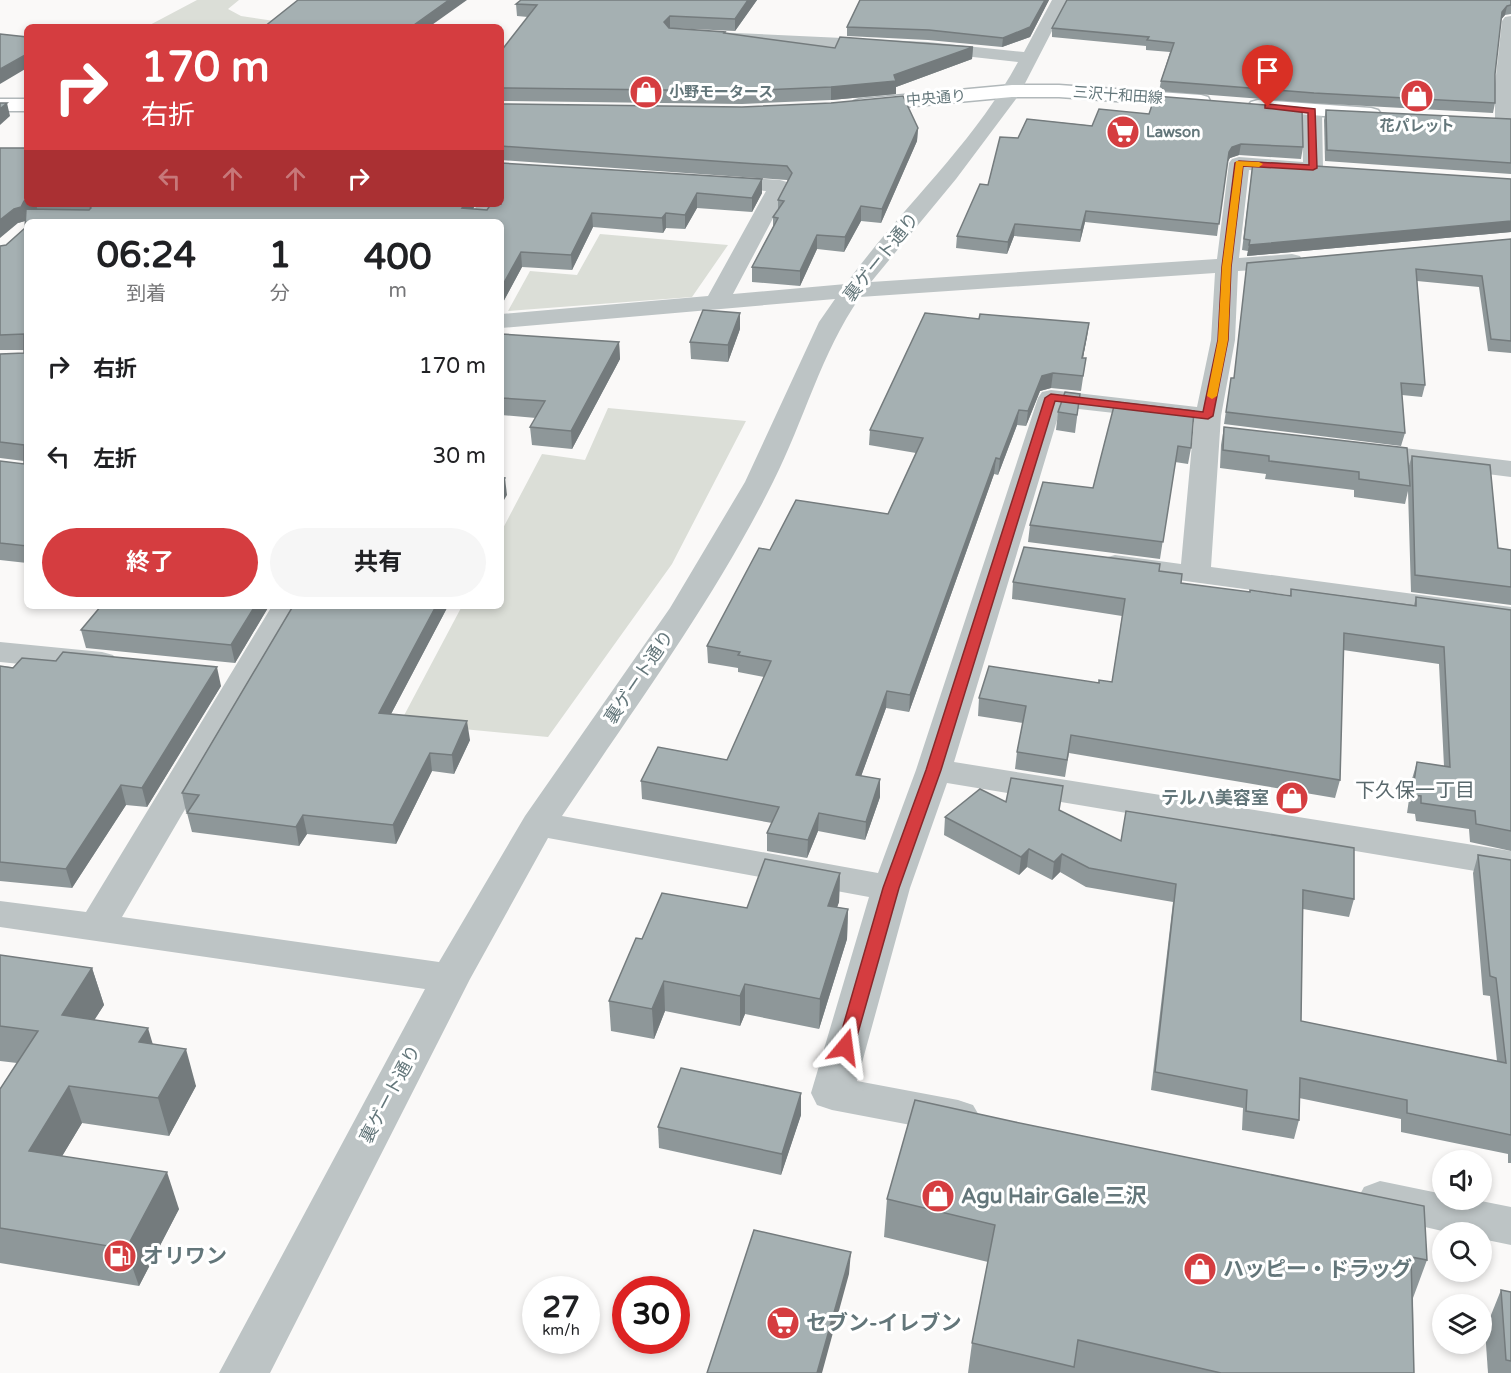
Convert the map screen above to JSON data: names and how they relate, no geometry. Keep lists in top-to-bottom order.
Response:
{
  "streets": {
    "main road": ["三沢十和田線", "中央通り"],
    "street": ["裏ゲート通り"]
  },
  "crossings": [
    ["三沢十和田線", "中央通り"],
    ["三沢十和田線", "裏ゲート通り"],
    ["中央通り", "裏ゲート通り"]
  ],
  "districts": ["下久保一丁目"],
  "places": {
    "shop": [
      "小野モータース",
      "花パレット",
      "テルハ美容室",
      "Agu Hair Gale 三沢",
      "ハッピー・ドラッグ"
    ],
    "supermarket": ["Lawson", "セブン-イレブン"],
    "fuel station": ["オリワン"]
  },
  "page": {
    "turn": ["170 m", "右折"],
    "eta": [
      "06:24",
      "到着",
      "1",
      "分",
      "400",
      "m"
    ],
    "list": [
      {
        "name": "右折",
        "value": "170 m"
      },
      {
        "name": "左折",
        "value": "30 m"
      }
    ],
    "buttons": ["終了", "共有"],
    "speed": "27 km/h",
    "limit": "30"
  }
}
